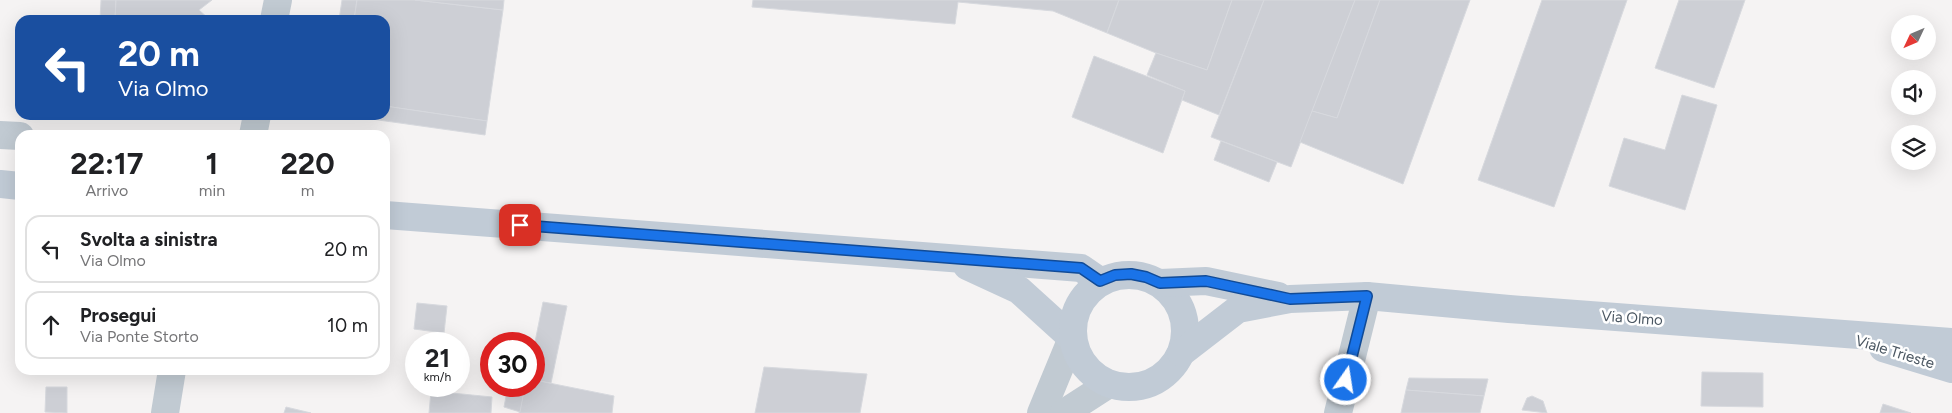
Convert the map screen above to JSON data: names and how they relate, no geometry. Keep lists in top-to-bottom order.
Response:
{
  "streets": {
    "main road": ["Via Olmo", "Viale Trieste"]
  },
  "crossings": [
    ["Via Olmo", "Viale Trieste"]
  ],
  "north": "bottom left",
  "page": {
    "turn": ["20 m", "Via Olmo"],
    "eta": [
      "22:17",
      "Arrivo",
      "1",
      "min",
      "220",
      "m"
    ],
    "list": [
      {
        "name": "Svolta a sinistra",
        "note": "Via Olmo",
        "value": "20 m"
      },
      {
        "name": "Prosegui",
        "note": "Via Ponte Storto",
        "value": "10 m"
      }
    ],
    "speed": "21 km/h",
    "limit": "30"
  }
}
